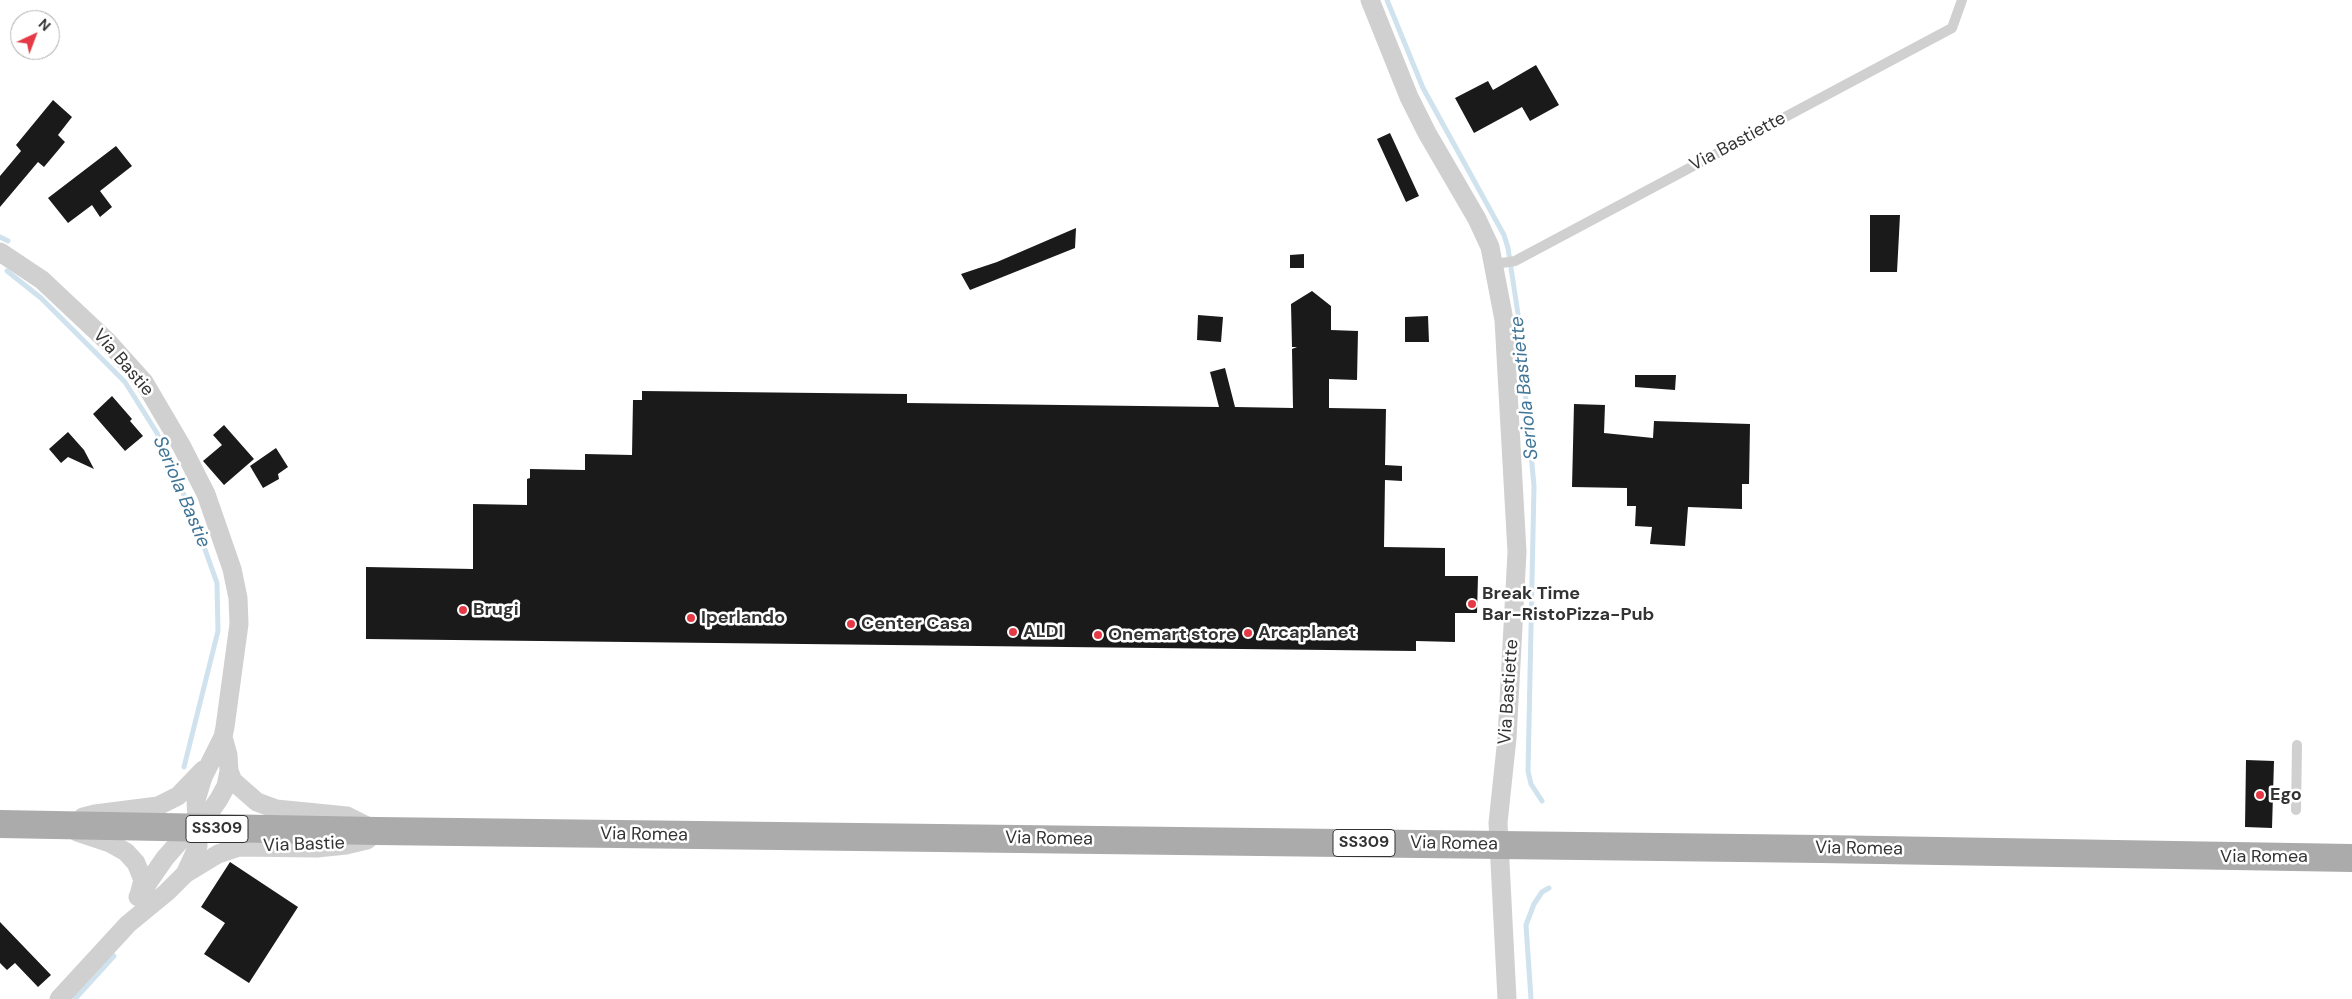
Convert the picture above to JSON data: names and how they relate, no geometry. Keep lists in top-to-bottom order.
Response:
{
  "streets": {
    "main road": ["SS309", "Via Romea"],
    "street": ["Via Bastiette", "Via Bastie"]
  },
  "crossings": [
    ["Via Bastiette", "Via Romea"],
    ["Via Bastie", "SS309"],
    ["Via Bastie", "Via Romea"],
    ["SS309", "Via Romea"]
  ],
  "water": ["Seriola Bastiette", "Seriola Bastie"],
  "places": [
    "Break Time Bar-RistoPizza-Pub",
    "Brugi",
    "Iperlando",
    "Center Casa",
    "ALDI",
    "Arcaplanet",
    "Onemart store",
    "Ego"
  ],
  "north": "top right"
}
